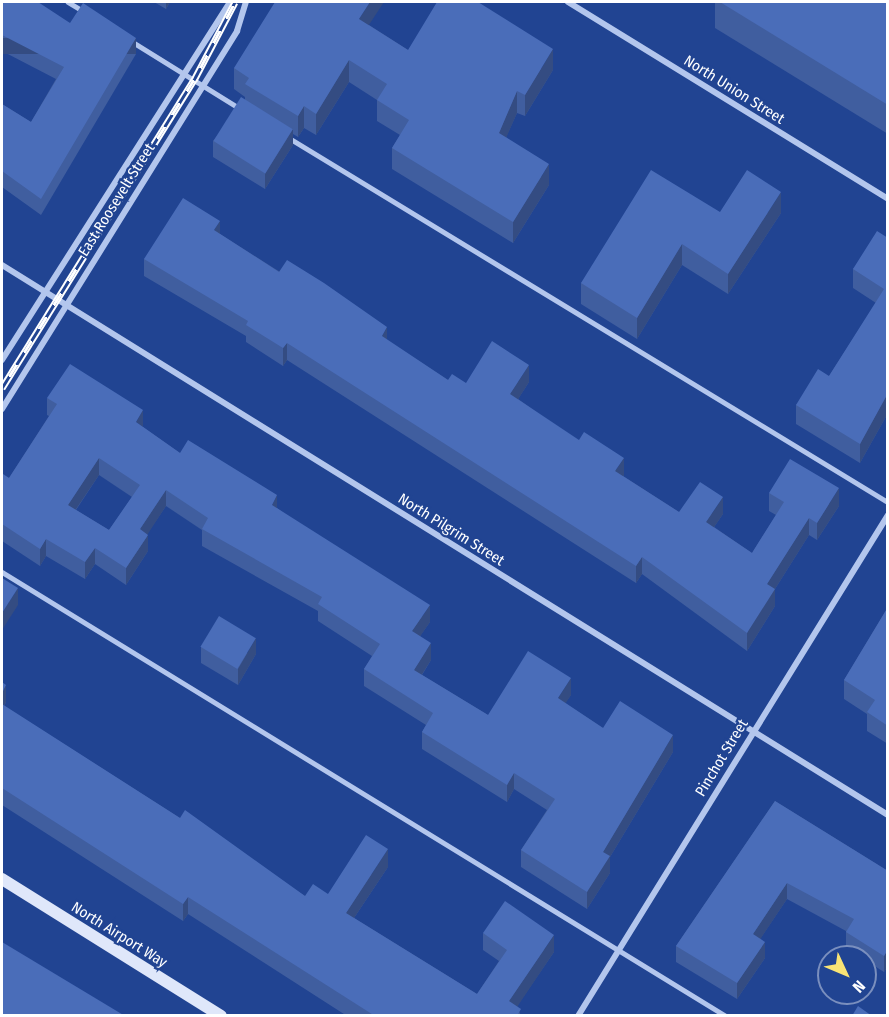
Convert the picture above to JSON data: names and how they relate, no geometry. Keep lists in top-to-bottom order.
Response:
{
  "streets": {
    "main road": ["North Airport Way"],
    "street": [
      "North Union Street",
      "East Roosevelt Street",
      "North Pilgrim Street",
      "Pinchot Street"
    ]
  },
  "crossings": [
    ["East Roosevelt Street", "North Pilgrim Street"],
    ["North Pilgrim Street", "Pinchot Street"]
  ],
  "north": "bottom right"
}
